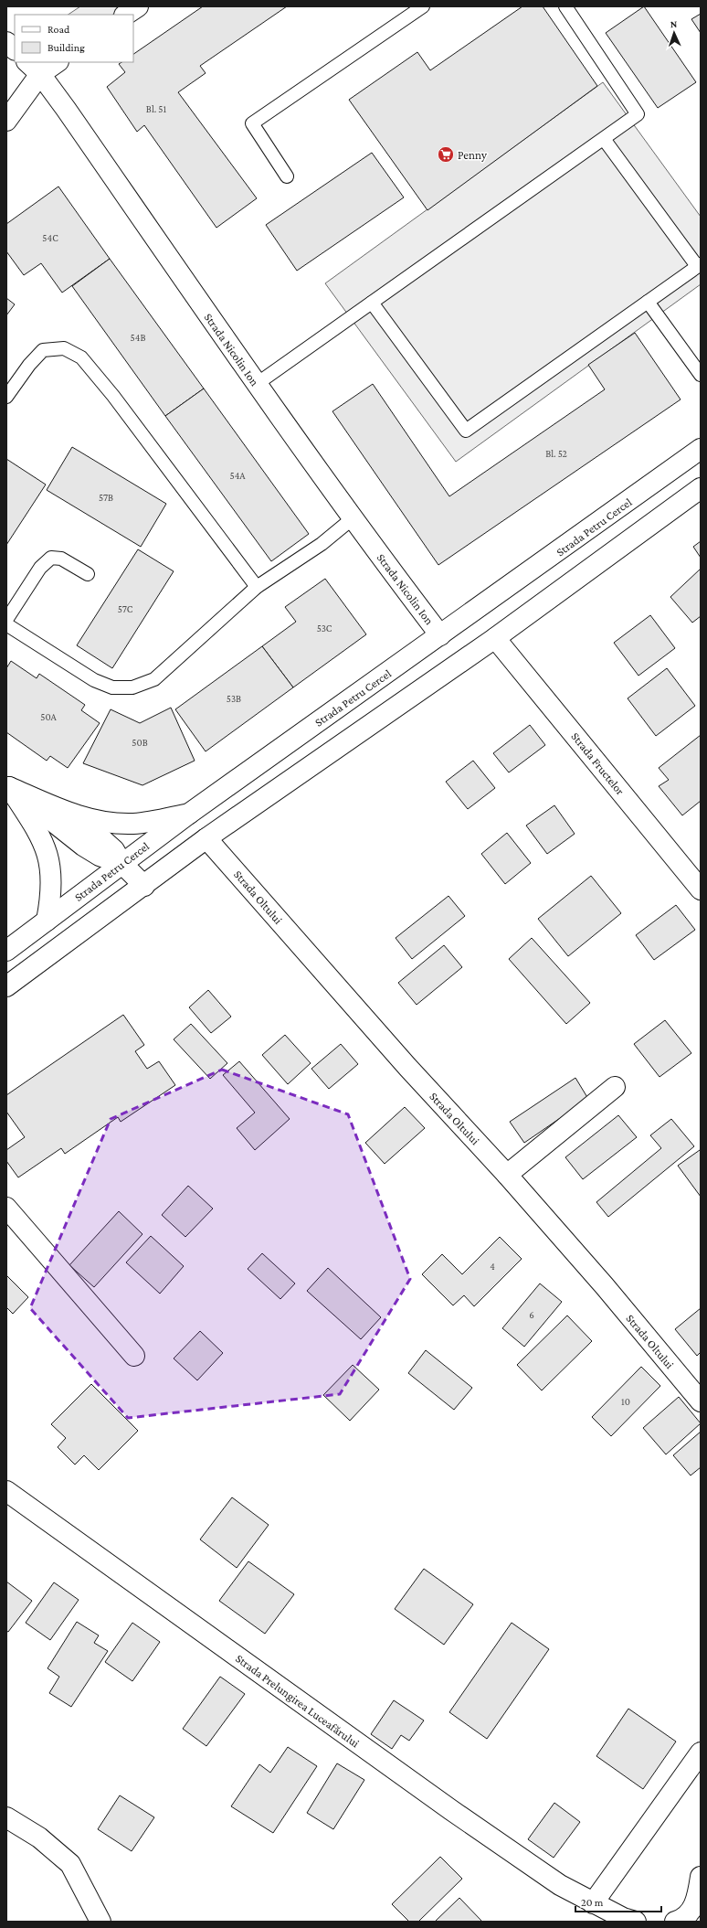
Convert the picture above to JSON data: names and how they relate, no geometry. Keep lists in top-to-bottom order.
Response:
{
  "streets": {
    "street": [
      "Strada Nicolin Ion",
      "Strada Petru Cercel",
      "Strada Fructelor",
      "Strada Oltului",
      "Strada Prelungirea Luceafărului"
    ]
  },
  "crossings": [
    ["Strada Nicolin Ion", "Strada Petru Cercel"]
  ],
  "places": {
    "supermarket": ["Penny"]
  },
  "house_numbers": [
    "Bl. 51",
    "54C",
    "54B",
    "Bl. 52",
    "54A",
    "57B",
    "57C",
    "53C",
    "53B",
    "50A",
    "50B",
    "4",
    "6",
    "10"
  ],
  "legend": ["Road", "Building"],
  "scale_bar": "20 m",
  "north": "top"
}
